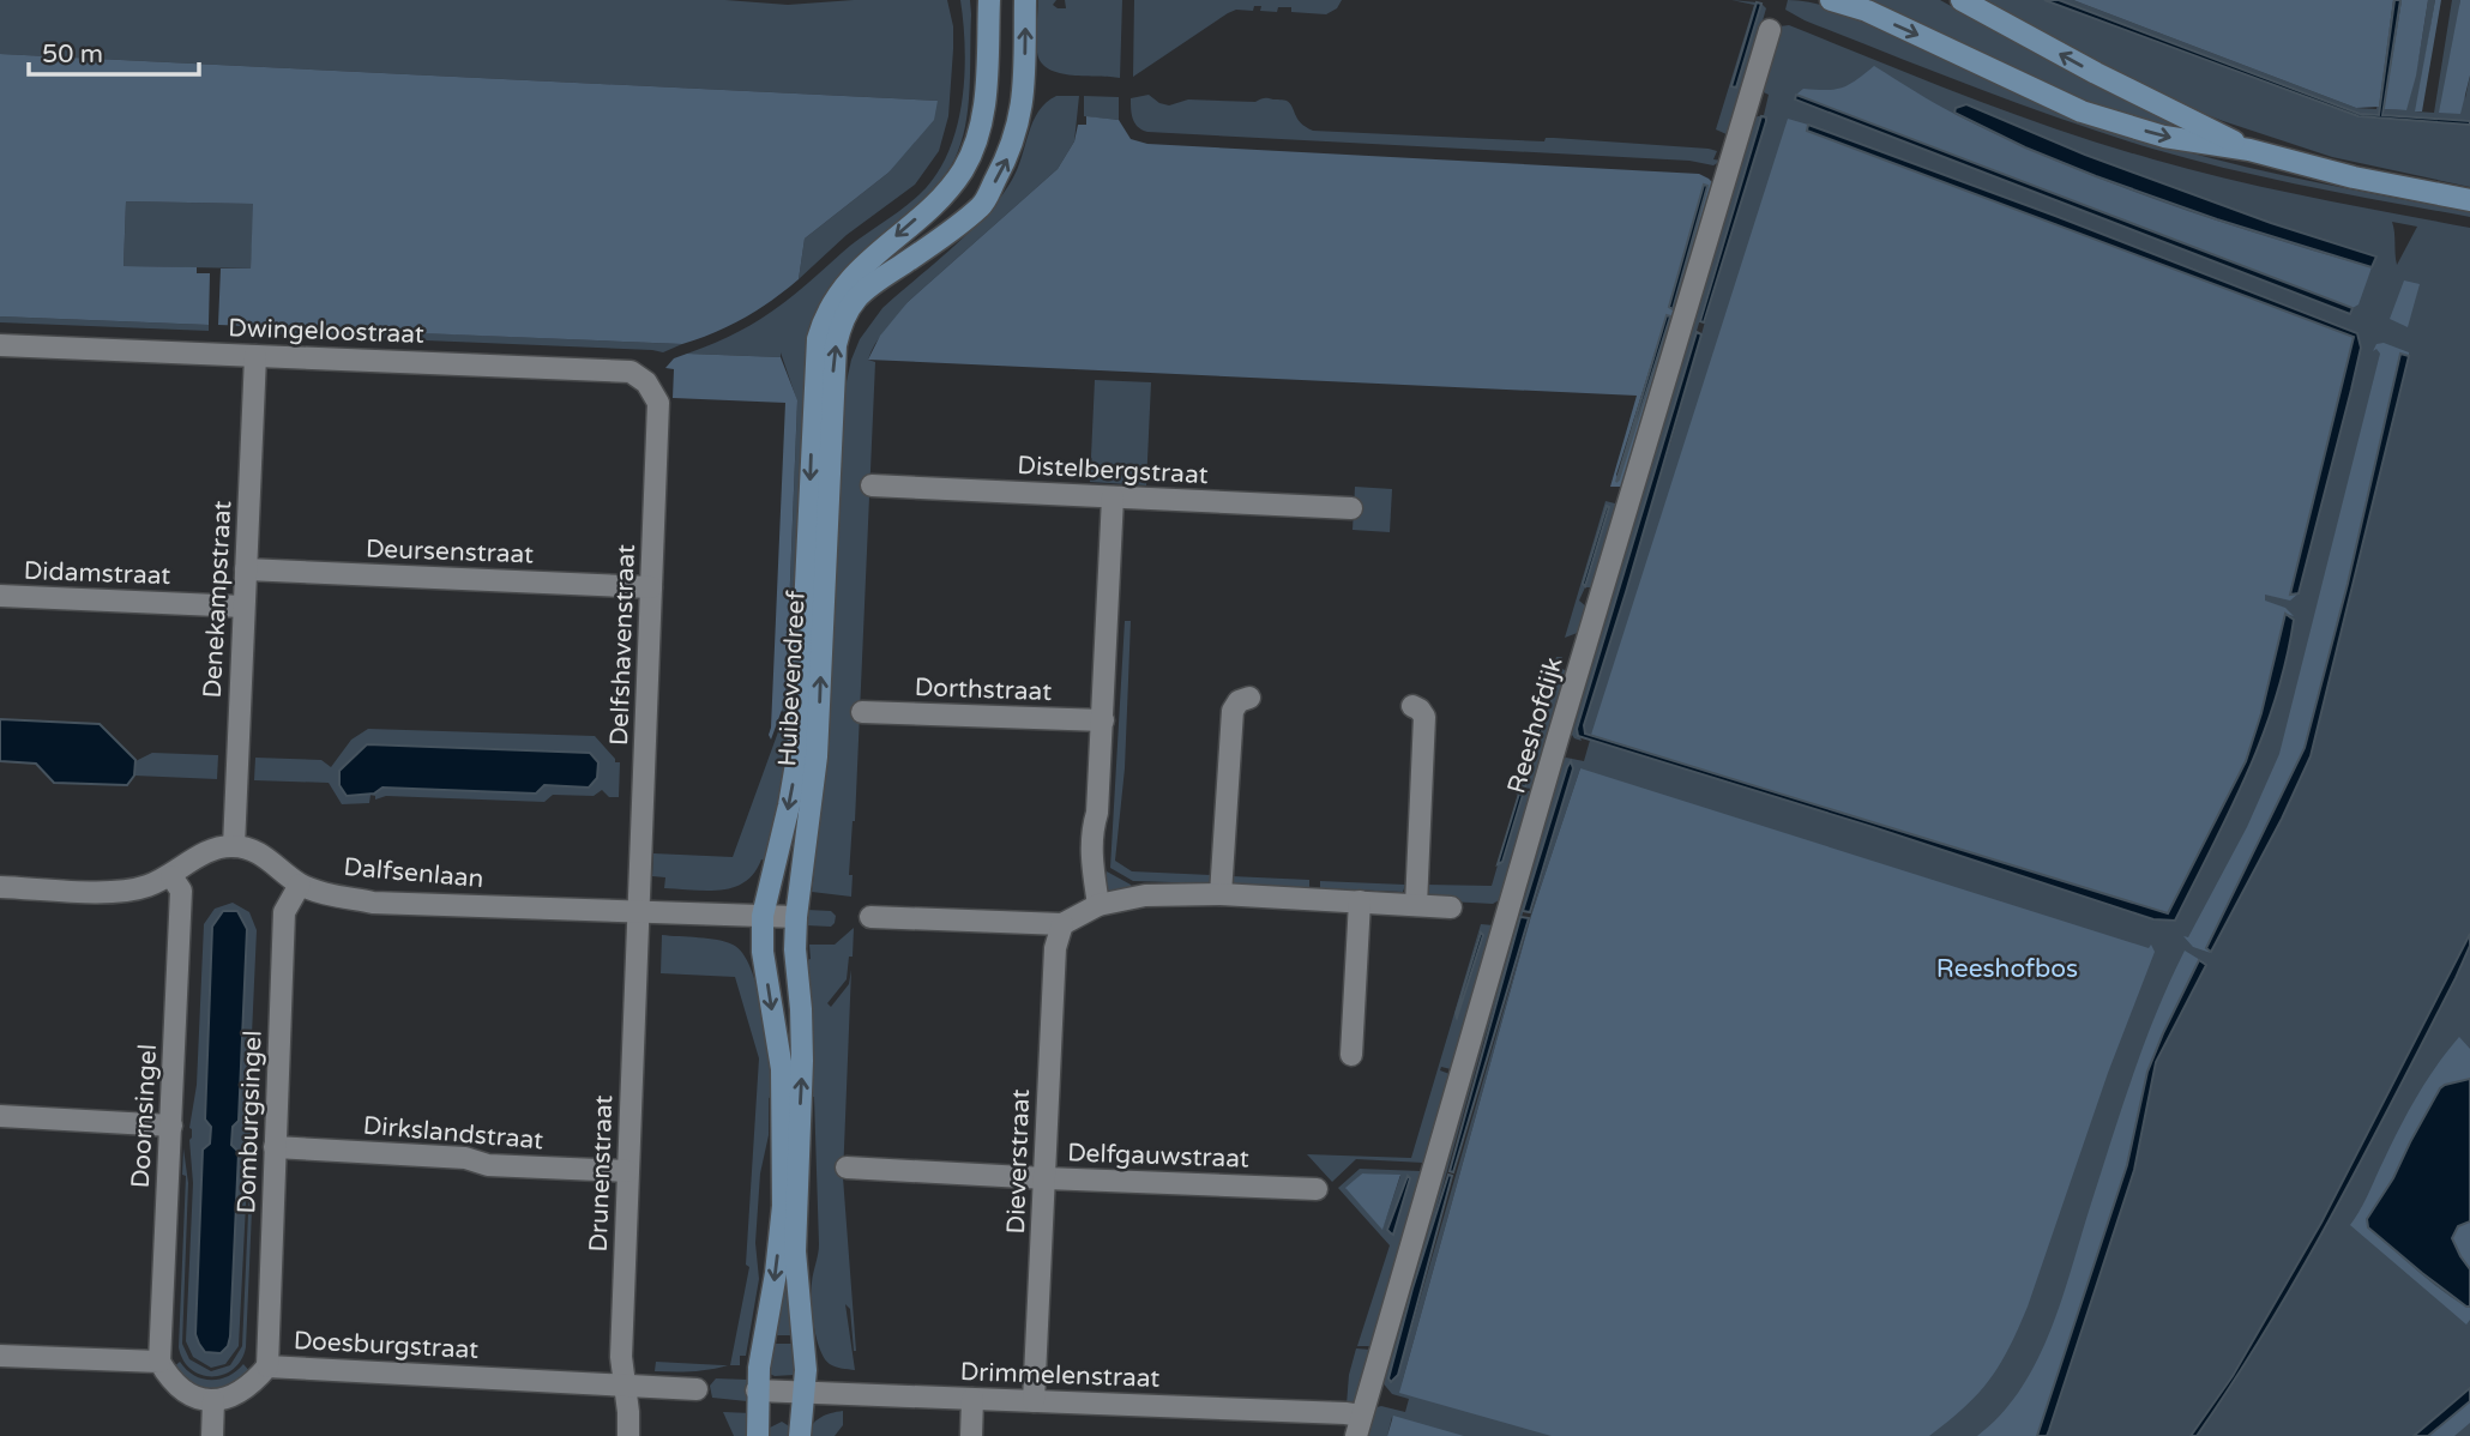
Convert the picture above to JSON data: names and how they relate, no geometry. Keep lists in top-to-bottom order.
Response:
{
  "streets": {
    "street": [
      "Dwingeloostraat",
      "Distelbergstraat",
      "Deursenstraat",
      "Didamstraat",
      "Denekampstraat",
      "Delfshavenstraat",
      "Huibevendreef",
      "Dorthstraat",
      "Reeshofdijk",
      "Dalfsenlaan",
      "Doornsingel",
      "Domburgsingel",
      "Dirkslandstraat",
      "Delfgauwstraat",
      "Dieverstraat",
      "Drunenstraat",
      "Doesburgstraat",
      "Drimmelenstraat"
    ]
  },
  "crossings": [
    ["Dwingeloostraat", "Denekampstraat"],
    ["Dwingeloostraat", "Delfshavenstraat"],
    ["Deursenstraat", "Denekampstraat"],
    ["Deursenstraat", "Delfshavenstraat"],
    ["Didamstraat", "Denekampstraat"],
    ["Denekampstraat", "Dalfsenlaan"],
    ["Delfshavenstraat", "Dalfsenlaan"],
    ["Delfshavenstraat", "Drunenstraat"],
    ["Huibevendreef", "Dalfsenlaan"],
    ["Huibevendreef", "Drimmelenstraat"],
    ["Reeshofdijk", "Drimmelenstraat"],
    ["Dalfsenlaan", "Domburgsingel"],
    ["Dalfsenlaan", "Drunenstraat"],
    ["Domburgsingel", "Dirkslandstraat"],
    ["Domburgsingel", "Doesburgstraat"],
    ["Dirkslandstraat", "Drunenstraat"],
    ["Delfgauwstraat", "Dieverstraat"],
    ["Dieverstraat", "Drimmelenstraat"],
    ["Drunenstraat", "Doesburgstraat"]
  ],
  "parks": ["Reeshofbos"],
  "scale_bar": "50 m"
}
